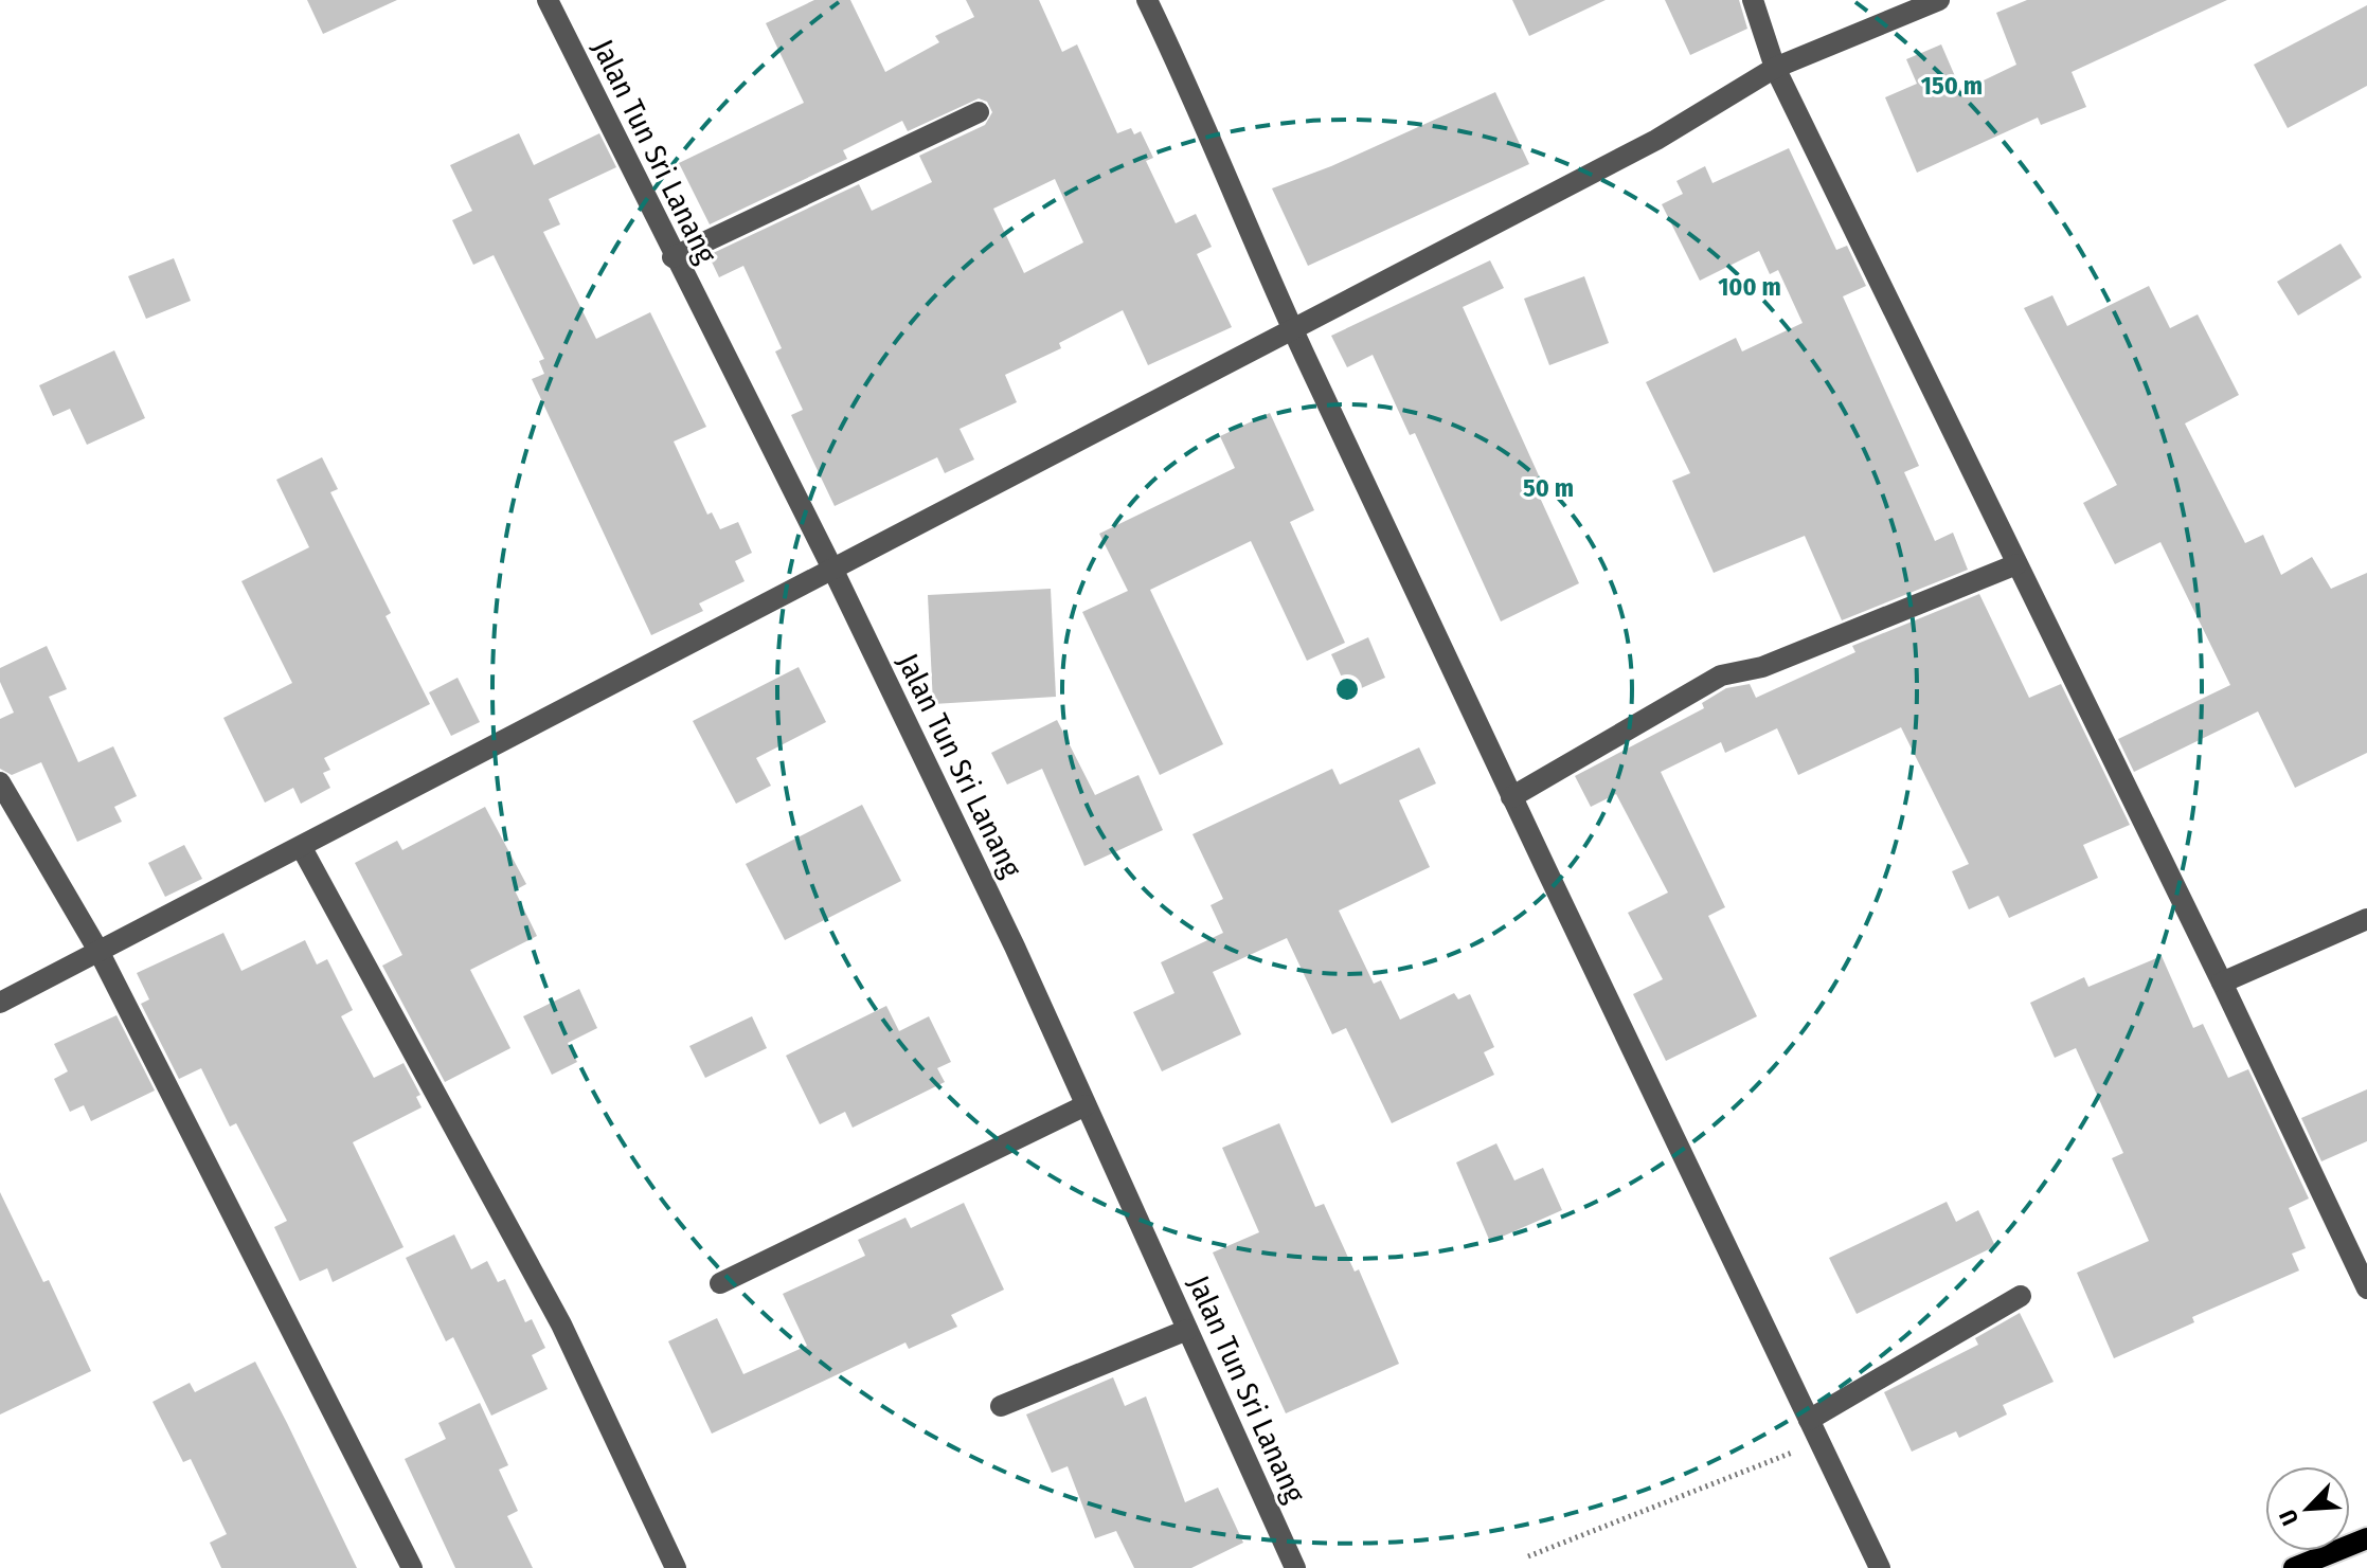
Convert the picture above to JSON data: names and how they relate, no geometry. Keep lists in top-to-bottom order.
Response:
{
  "streets": {
    "street": ["Jalan Tun Sri Lanang"]
  },
  "north": "bottom left",
  "rings": ["150 m", "100 m", "50 m"]
}
